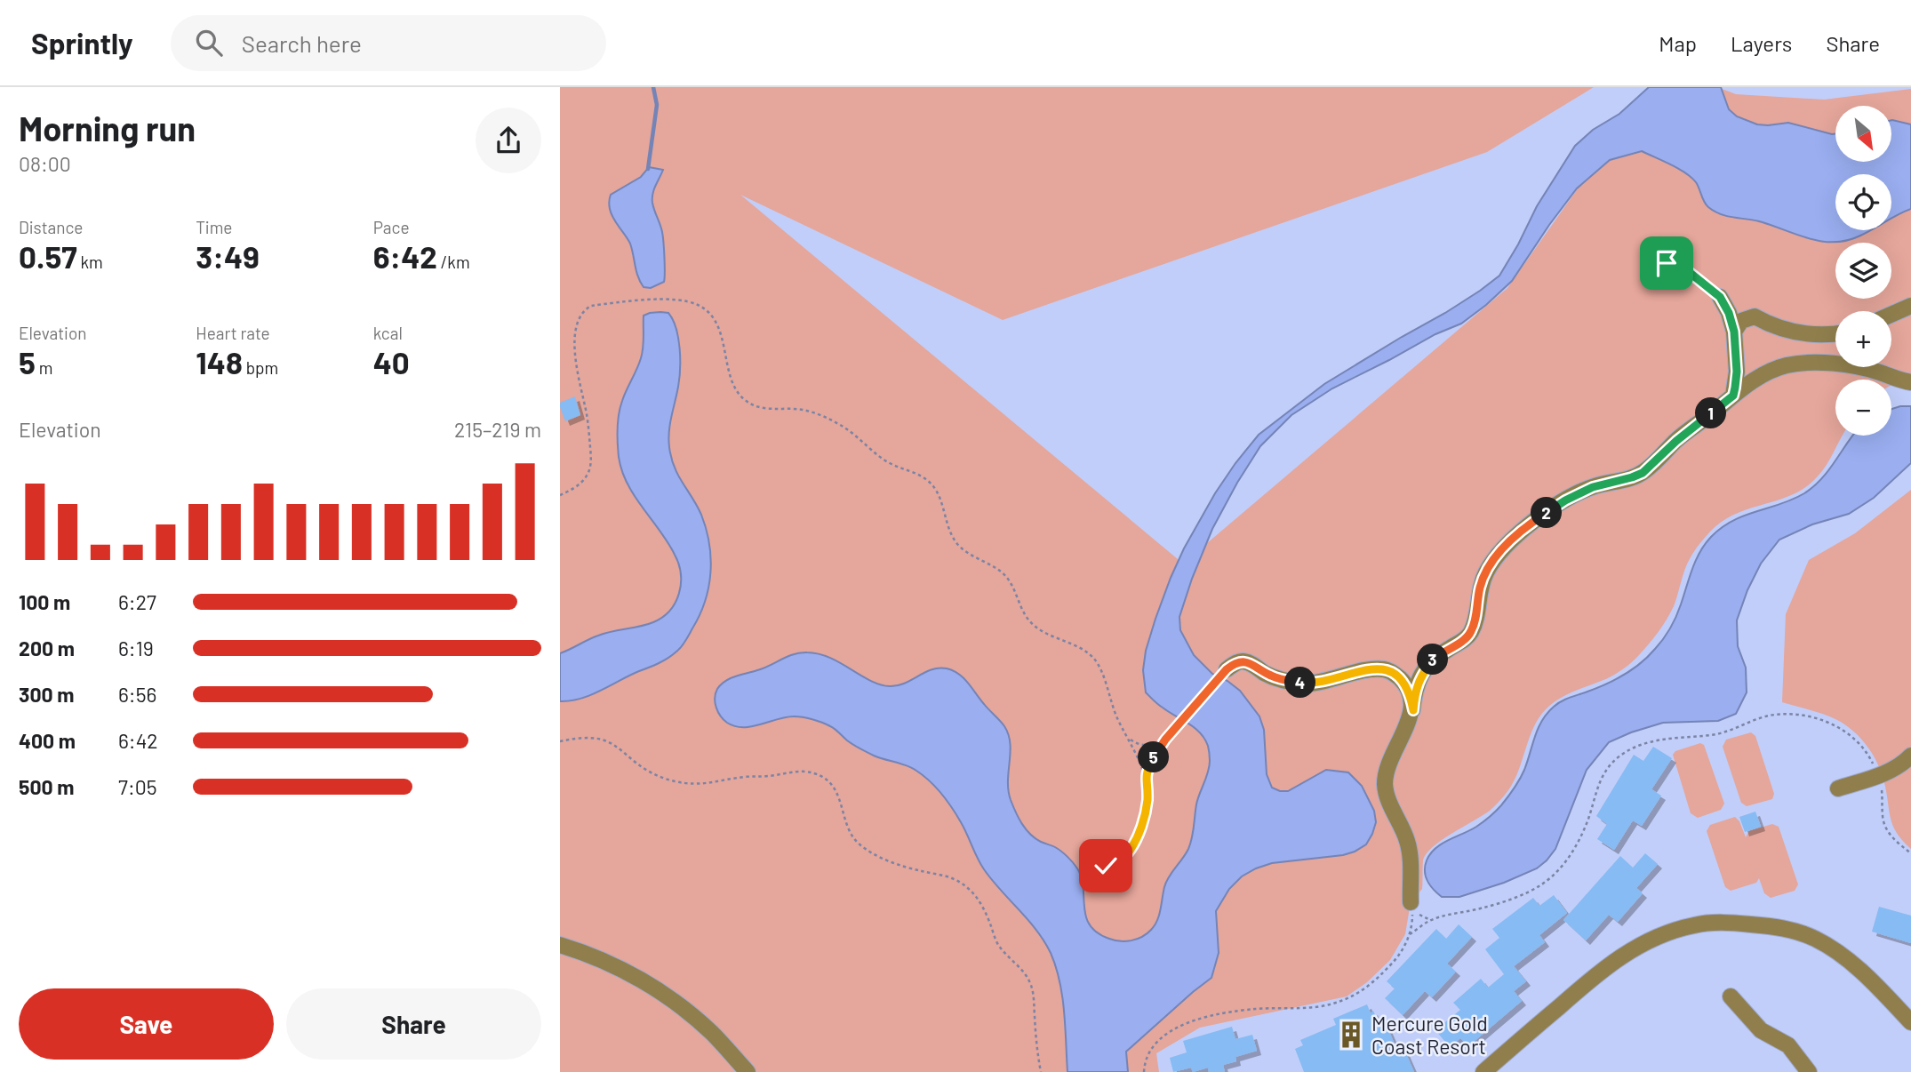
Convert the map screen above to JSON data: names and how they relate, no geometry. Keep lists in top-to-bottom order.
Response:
{
  "places": {
    "building": ["Mercure Gold Coast Resort"]
  },
  "north": "bottom right",
  "page": {
    "header": "Sprintly",
    "search": "Search here",
    "nav": ["Map", "Layers", "Share"],
    "heading": ["Morning run", "08:00"],
    "map_buttons": ["+", "−"],
    "stats": [
      ["Distance", "0.57 km"],
      ["Time", "3:49"],
      ["Pace", "6:42 /km"],
      ["Elevation", "5 m"],
      ["Heart rate", "148 bpm"],
      ["kcal", "40"]
    ],
    "pins": [
      "1",
      "2",
      "3",
      "4",
      "5"
    ],
    "chart": ["Elevation", "215–219 m"],
    "list": [
      {
        "name": "100 m",
        "note": "6:27"
      },
      {
        "name": "200 m",
        "note": "6:19"
      },
      {
        "name": "300 m",
        "note": "6:56"
      },
      {
        "name": "400 m",
        "note": "6:42"
      },
      {
        "name": "500 m",
        "note": "7:05"
      }
    ],
    "buttons": ["Save", "Share"]
  }
}
